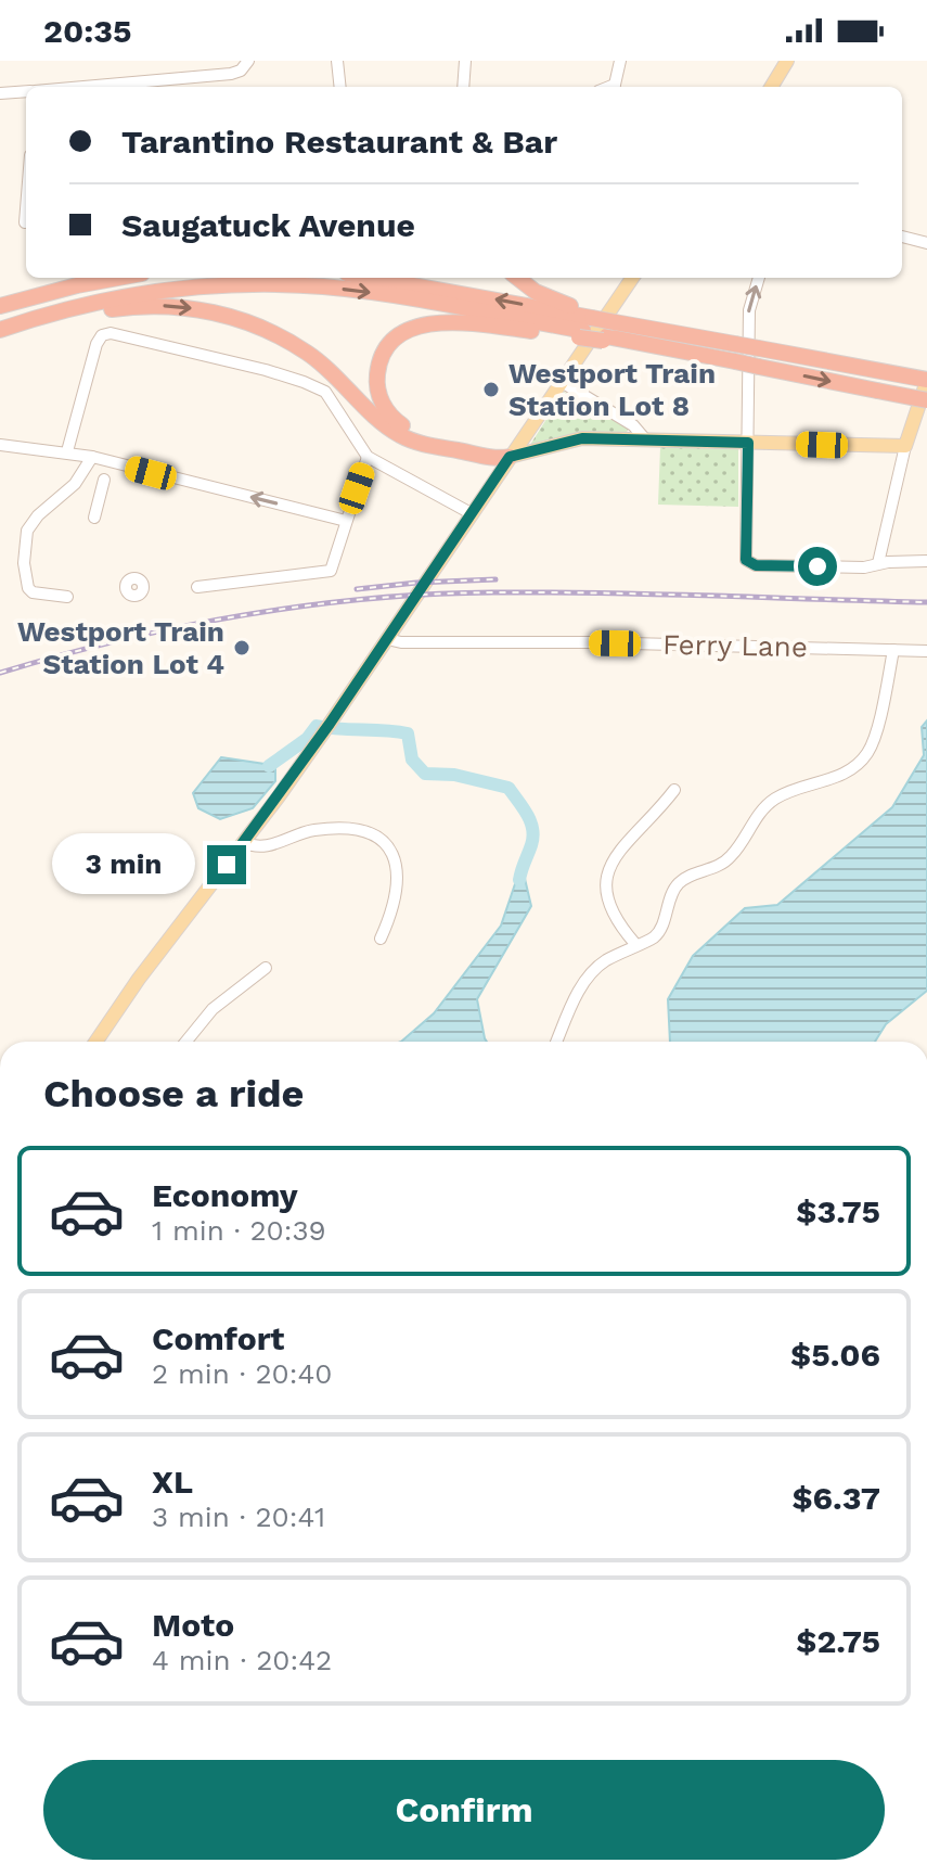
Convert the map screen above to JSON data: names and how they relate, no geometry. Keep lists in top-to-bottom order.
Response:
{
  "streets": {
    "street": ["Ferry Lane"]
  },
  "places": ["Westport Train Station Lot 8", "Westport Train Station Lot 4"],
  "page": {
    "status": "20:35",
    "banner": ["Tarantino Restaurant & Bar", "Saugatuck Avenue"],
    "bubble": "3 min",
    "heading": "Choose a ride",
    "list": [
      {
        "name": "Economy",
        "note": "1 min · 20:39",
        "value": "$3.75"
      },
      {
        "name": "Comfort",
        "note": "2 min · 20:40",
        "value": "$5.06"
      },
      {
        "name": "XL",
        "note": "3 min · 20:41",
        "value": "$6.37"
      },
      {
        "name": "Moto",
        "note": "4 min · 20:42",
        "value": "$2.75"
      }
    ],
    "buttons": "Confirm"
  }
}
